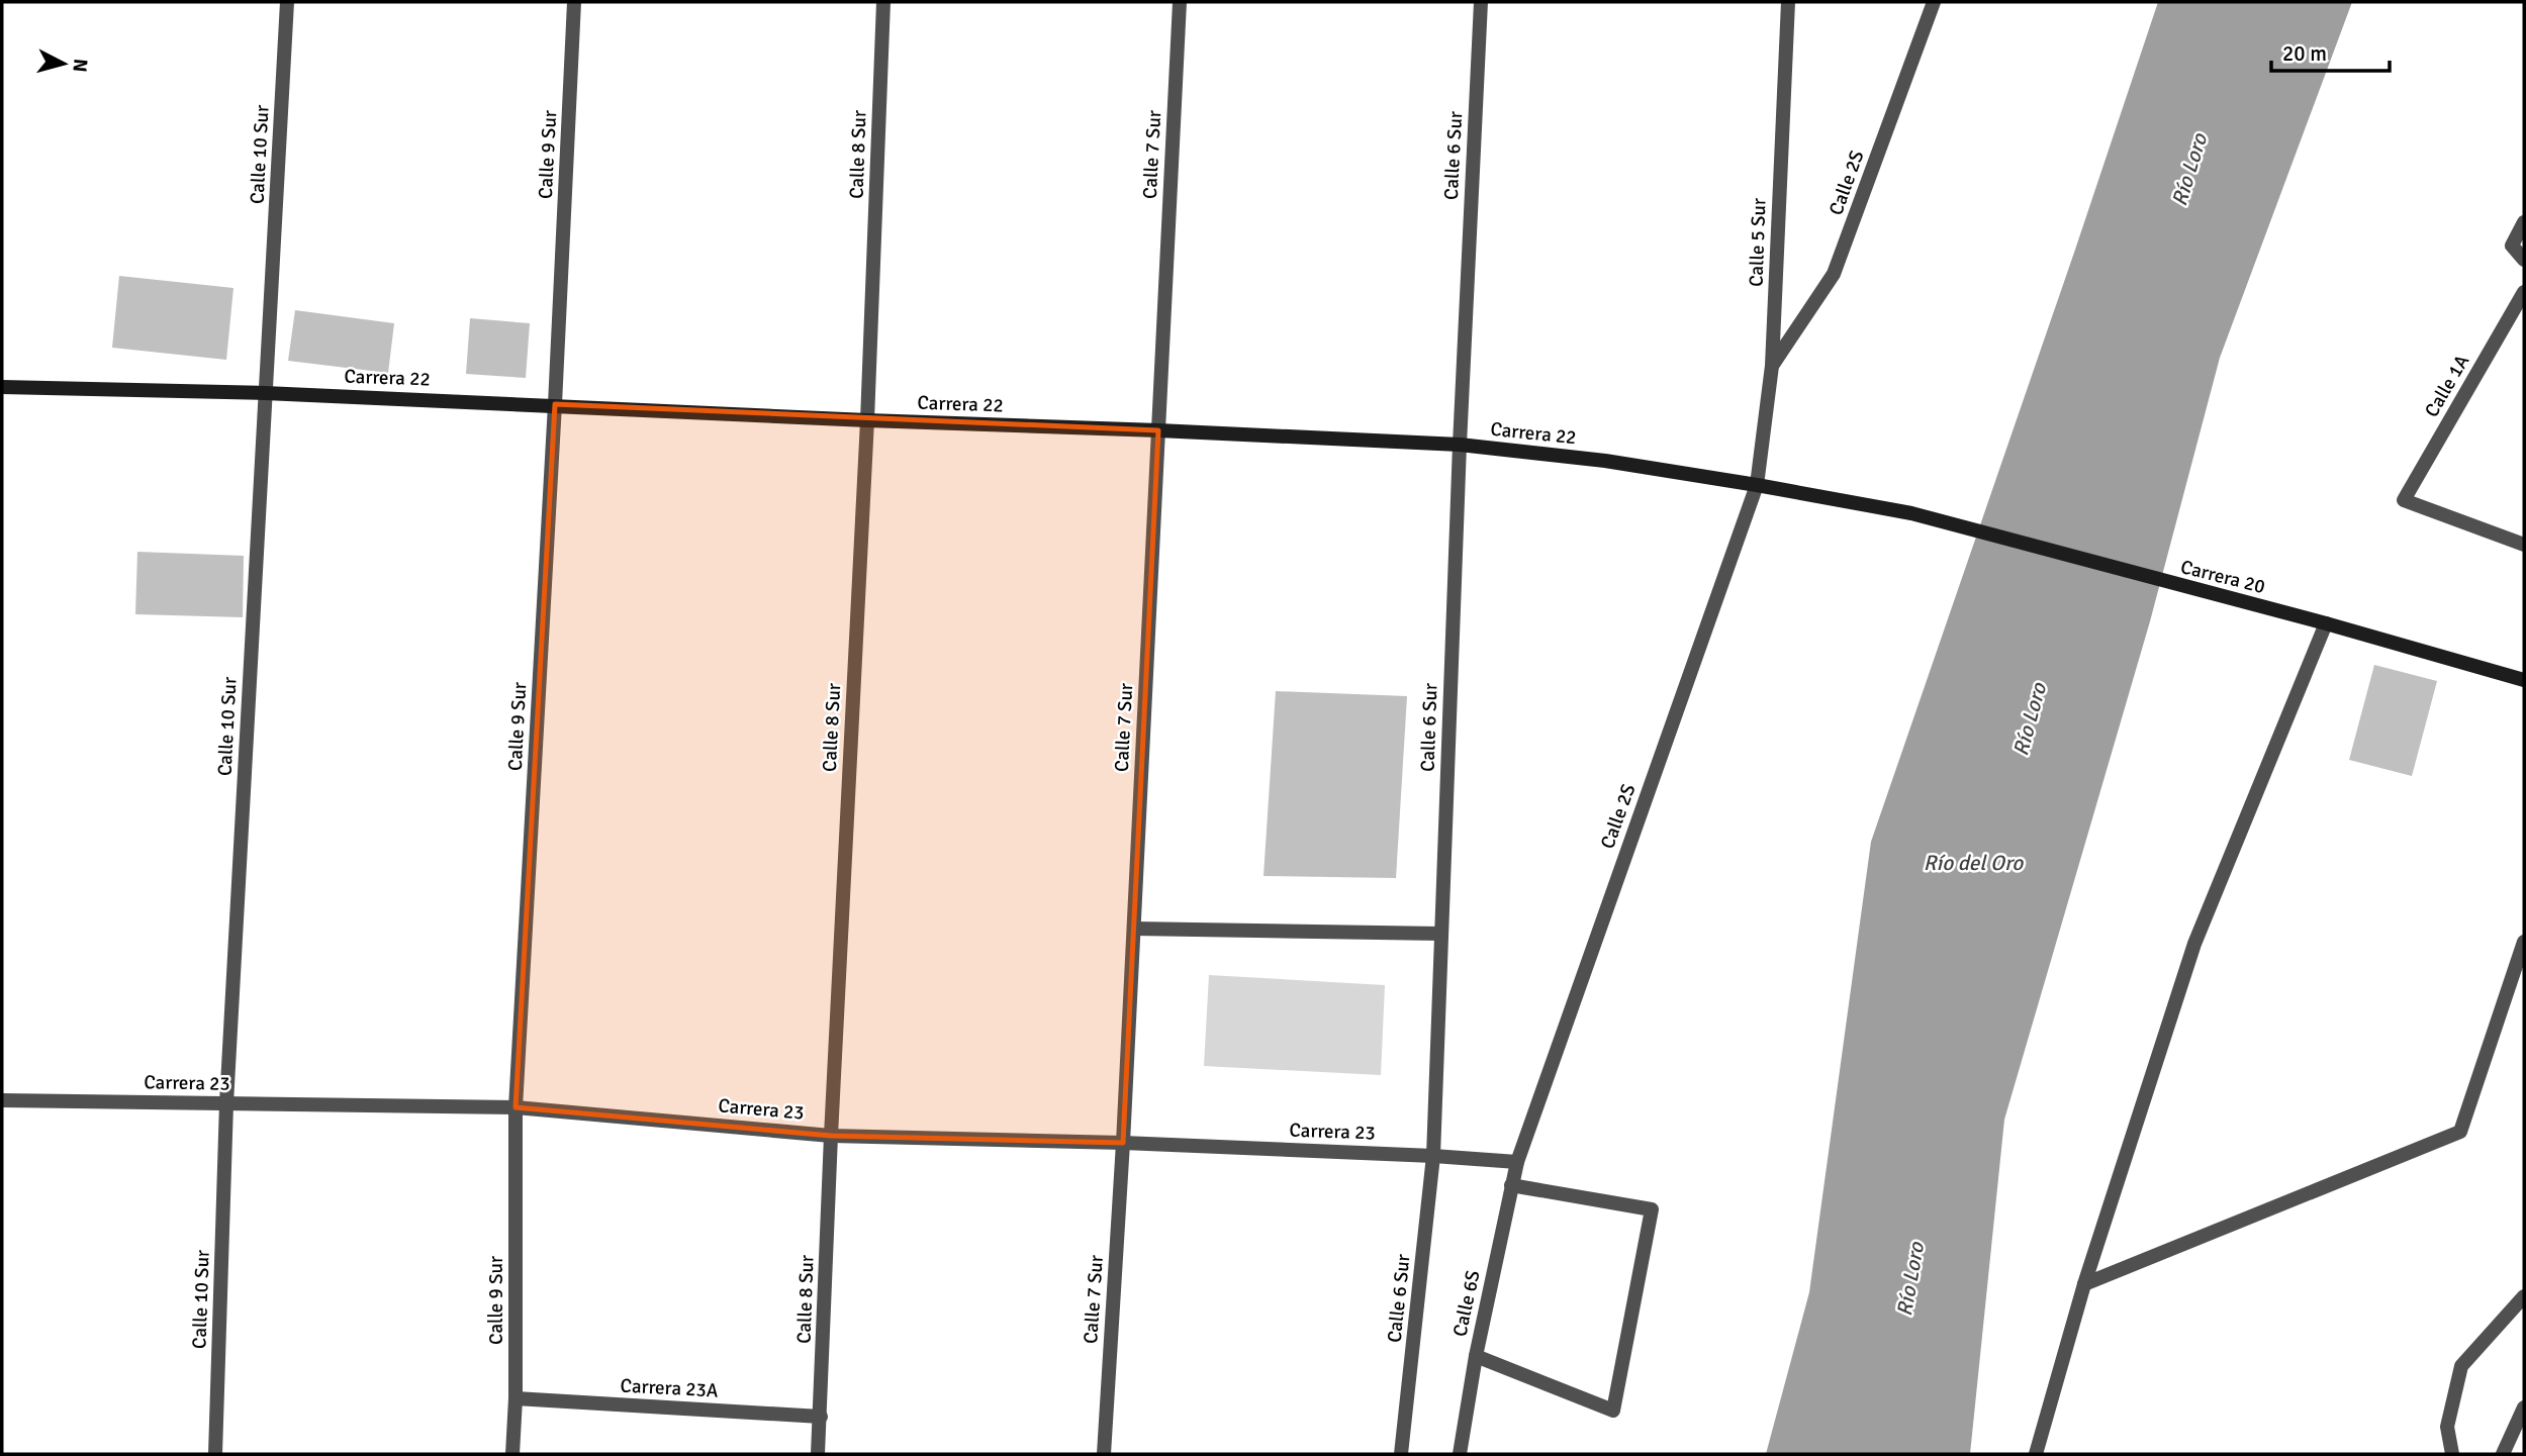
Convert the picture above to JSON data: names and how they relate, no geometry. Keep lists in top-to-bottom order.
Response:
{
  "streets": {
    "street": [
      "Calle 10 Sur",
      "Calle 9 Sur",
      "Calle 8 Sur",
      "Calle 7 Sur",
      "Calle 6 Sur",
      "Calle 2S",
      "Calle 5 Sur",
      "Carrera 22",
      "Calle 1A",
      "Carrera 20",
      "Carrera 23",
      "Calle 6S",
      "Carrera 23A"
    ]
  },
  "crossings": [
    ["Calle 10 Sur", "Carrera 22"],
    ["Calle 10 Sur", "Carrera 23"],
    ["Calle 9 Sur", "Carrera 22"],
    ["Calle 9 Sur", "Carrera 23"],
    ["Calle 9 Sur", "Carrera 23A"],
    ["Calle 8 Sur", "Carrera 22"],
    ["Calle 8 Sur", "Carrera 23"],
    ["Calle 8 Sur", "Carrera 23A"],
    ["Calle 7 Sur", "Carrera 22"],
    ["Calle 7 Sur", "Carrera 23"],
    ["Calle 6 Sur", "Carrera 22"],
    ["Calle 6 Sur", "Carrera 23"],
    ["Calle 2S", "Calle 5 Sur"],
    ["Calle 2S", "Carrera 22"],
    ["Calle 2S", "Carrera 23"],
    ["Calle 2S", "Calle 6S"],
    ["Calle 5 Sur", "Carrera 22"],
    ["Carrera 22", "Carrera 20"],
    ["Carrera 23", "Calle 6S"]
  ],
  "water": ["Río Loro", "Río del Oro"],
  "scale_bar": "20 m",
  "north": "right"
}
